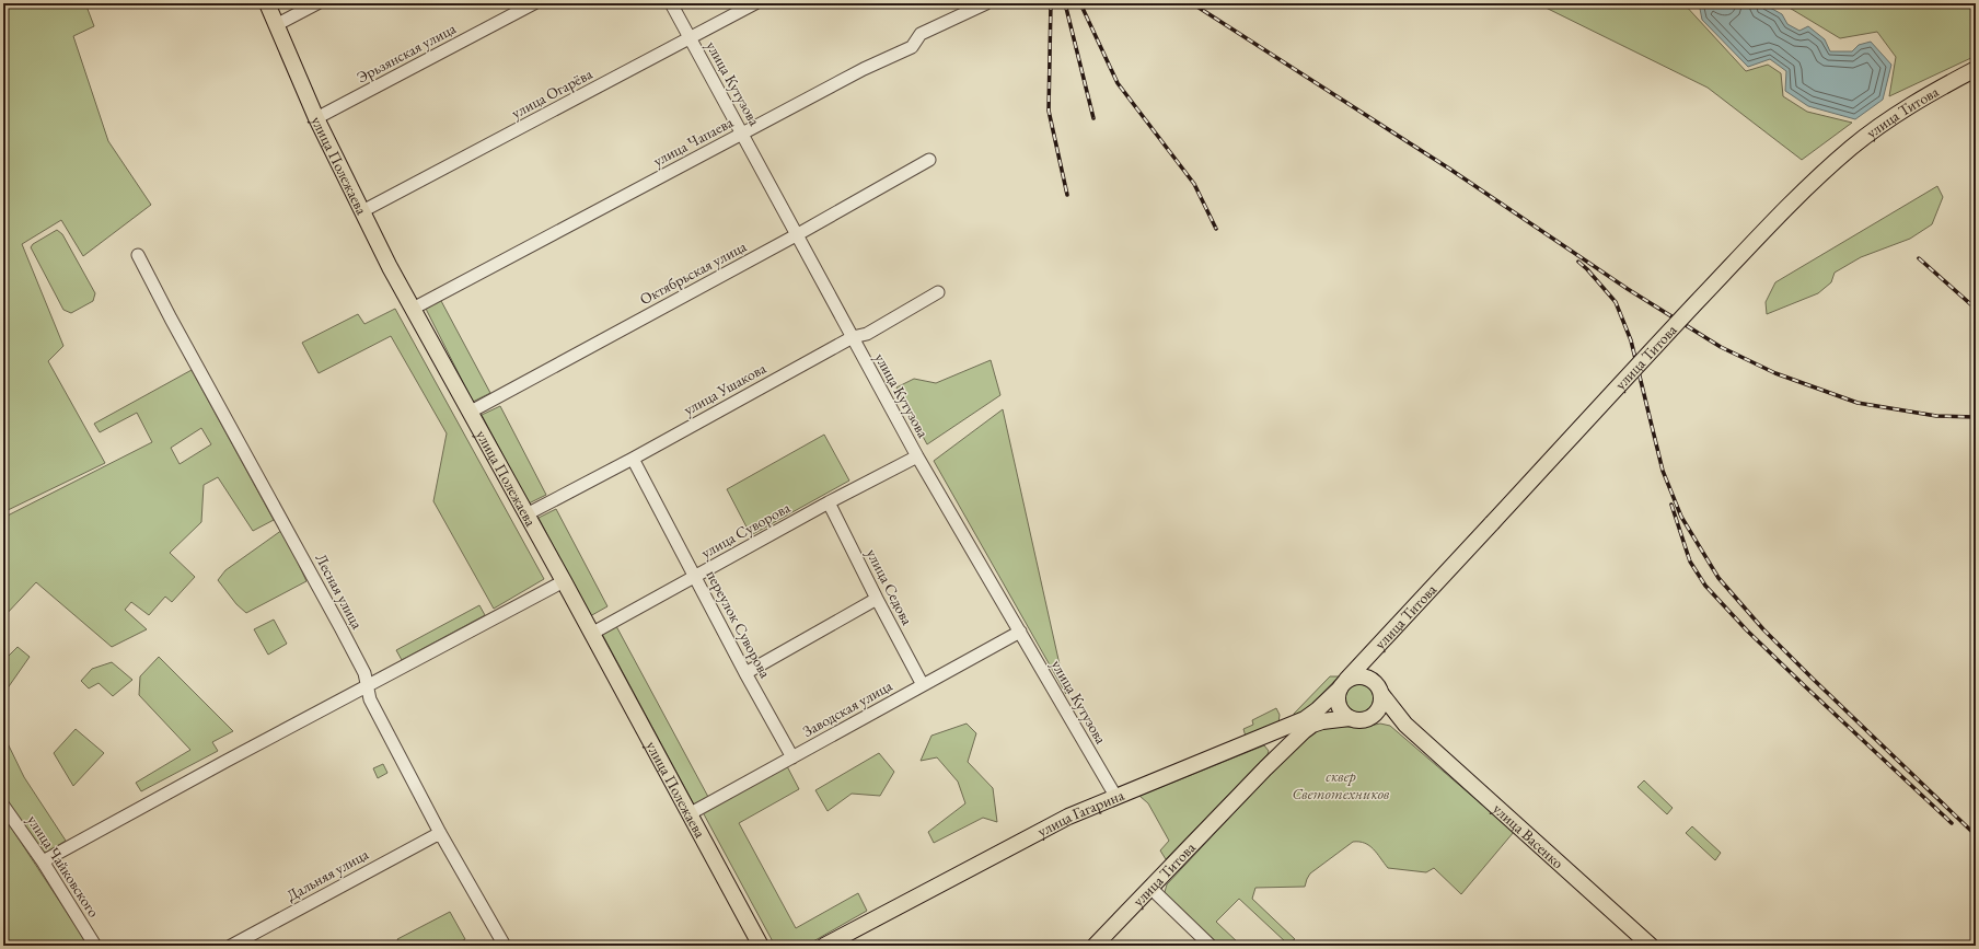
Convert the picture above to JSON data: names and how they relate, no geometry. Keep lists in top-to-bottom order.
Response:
{
  "streets": {
    "main road": [
      "улица Титова",
      "улица Полежаева",
      "улица Гагарина",
      "улица Васенко"
    ],
    "street": [
      "Эрьзянская улица",
      "улица Кутузова",
      "улица Огарёва",
      "улица Чапаева",
      "Октябрьская улица",
      "улица Ушакова",
      "улица Суворова",
      "улица Седова",
      "Лесная улица",
      "переулок Суворова",
      "Заводская улица",
      "улица Чайковского",
      "Дальняя улица"
    ]
  },
  "crossings": [
    ["Эрьзянская улица", "улица Полежаева"],
    ["улица Кутузова", "улица Огарёва"],
    ["улица Кутузова", "улица Чапаева"],
    ["улица Кутузова", "Октябрьская улица"],
    ["улица Кутузова", "улица Ушакова"],
    ["улица Кутузова", "улица Суворова"],
    ["улица Кутузова", "Заводская улица"],
    ["улица Кутузова", "улица Гагарина"],
    ["улица Огарёва", "улица Полежаева"],
    ["улица Титова", "улица Гагарина"],
    ["улица Титова", "улица Васенко"],
    ["улица Чапаева", "улица Полежаева"],
    ["улица Полежаева", "Октябрьская улица"],
    ["улица Полежаева", "улица Ушакова"],
    ["улица Полежаева", "улица Суворова"],
    ["улица Полежаева", "Заводская улица"],
    ["улица Ушакова", "переулок Суворова"],
    ["улица Суворова", "улица Седова"],
    ["улица Суворова", "переулок Суворова"],
    ["улица Седова", "Заводская улица"],
    ["Лесная улица", "Дальняя улица"],
    ["переулок Суворова", "Заводская улица"],
    ["улица Гагарина", "улица Васенко"]
  ],
  "parks": ["сквер Светотехников"]
}
